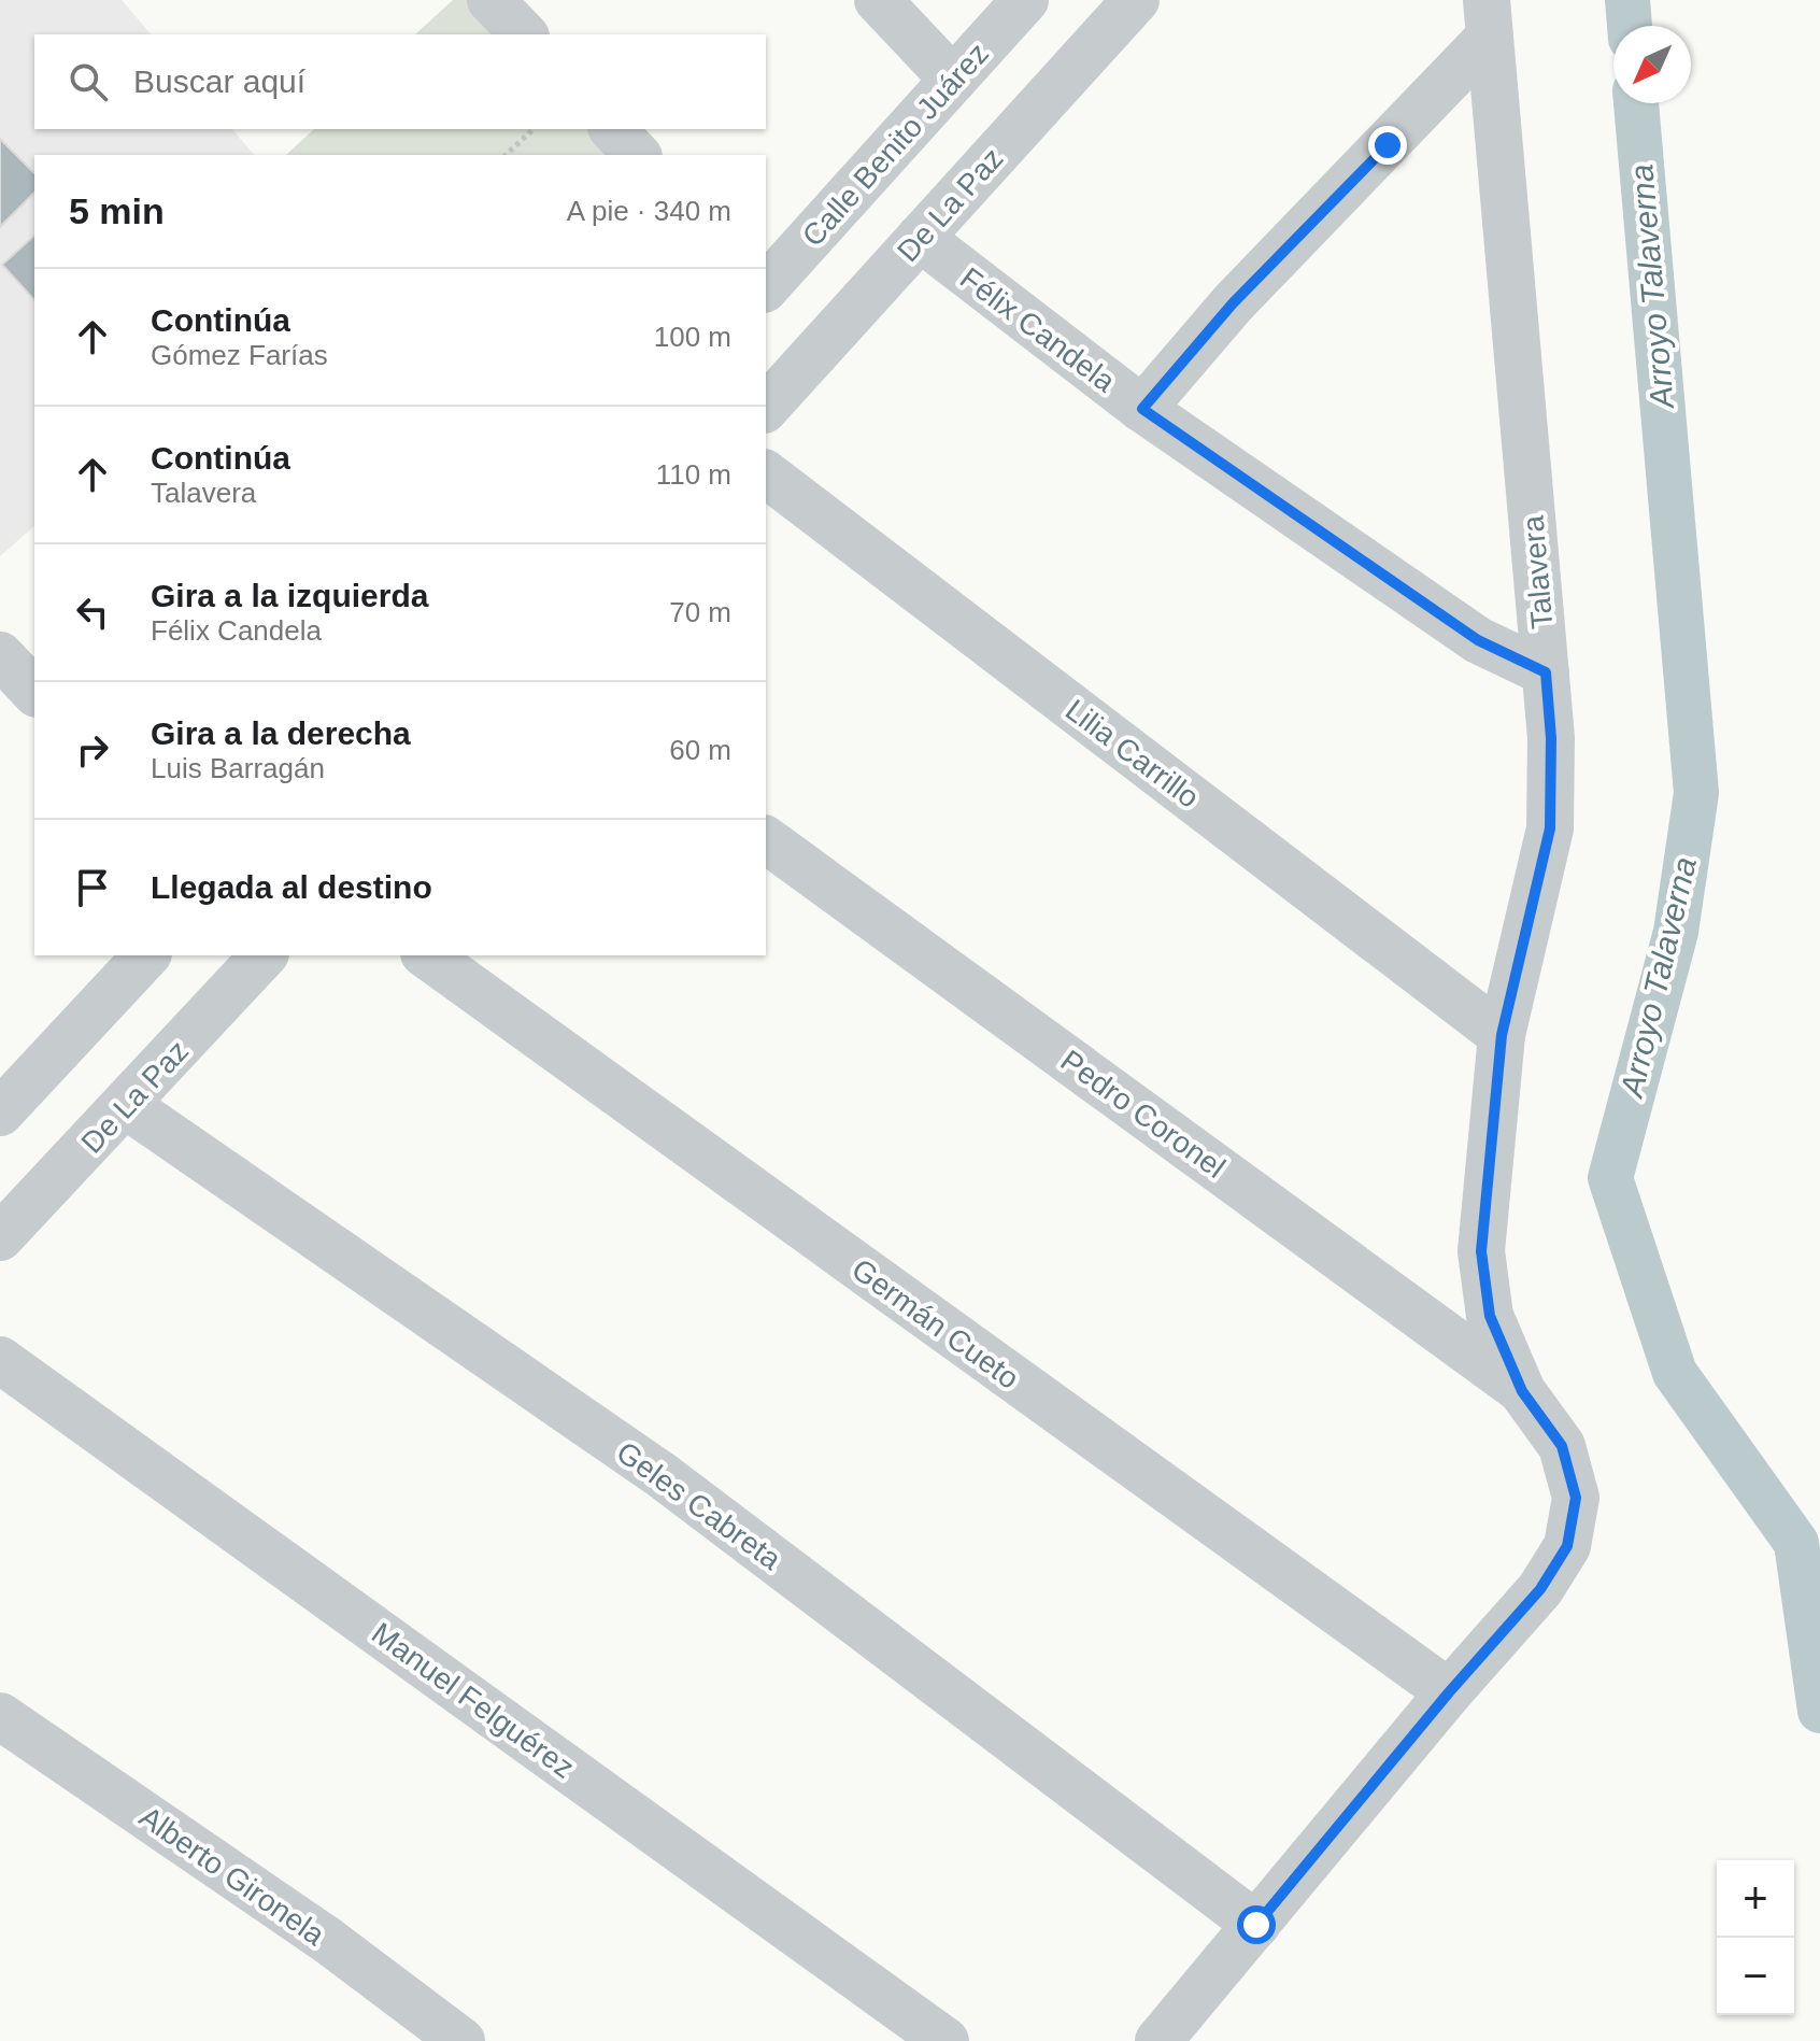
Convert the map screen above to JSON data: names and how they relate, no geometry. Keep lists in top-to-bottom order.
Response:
{
  "streets": {
    "street": [
      "Calle Benito Juárez",
      "De La Paz",
      "Félix Candela",
      "Talavera",
      "Lilia Carrillo",
      "Pedro Coronel",
      "Germán Cueto",
      "Geles Cabreta",
      "Manuel Felguérez",
      "Alberto Gironela"
    ]
  },
  "crossings": [
    ["De La Paz", "Félix Candela"],
    ["De La Paz", "Geles Cabreta"],
    ["Félix Candela", "Talavera"],
    ["Talavera", "Lilia Carrillo"],
    ["Talavera", "Pedro Coronel"]
  ],
  "water": ["Arroyo Talaverna"],
  "north": "bottom left",
  "page": {
    "search": "Buscar aquí",
    "heading": ["5 min", "A pie · 340 m"],
    "list": [
      ["Continúa", "Gómez Farías", "100 m"],
      ["Continúa", "Talavera", "110 m"],
      ["Gira a la izquierda", "Félix Candela", "70 m"],
      ["Gira a la derecha", "Luis Barragán", "60 m"],
      "Llegada al destino"
    ],
    "map_buttons": ["+", "−"]
  }
}
